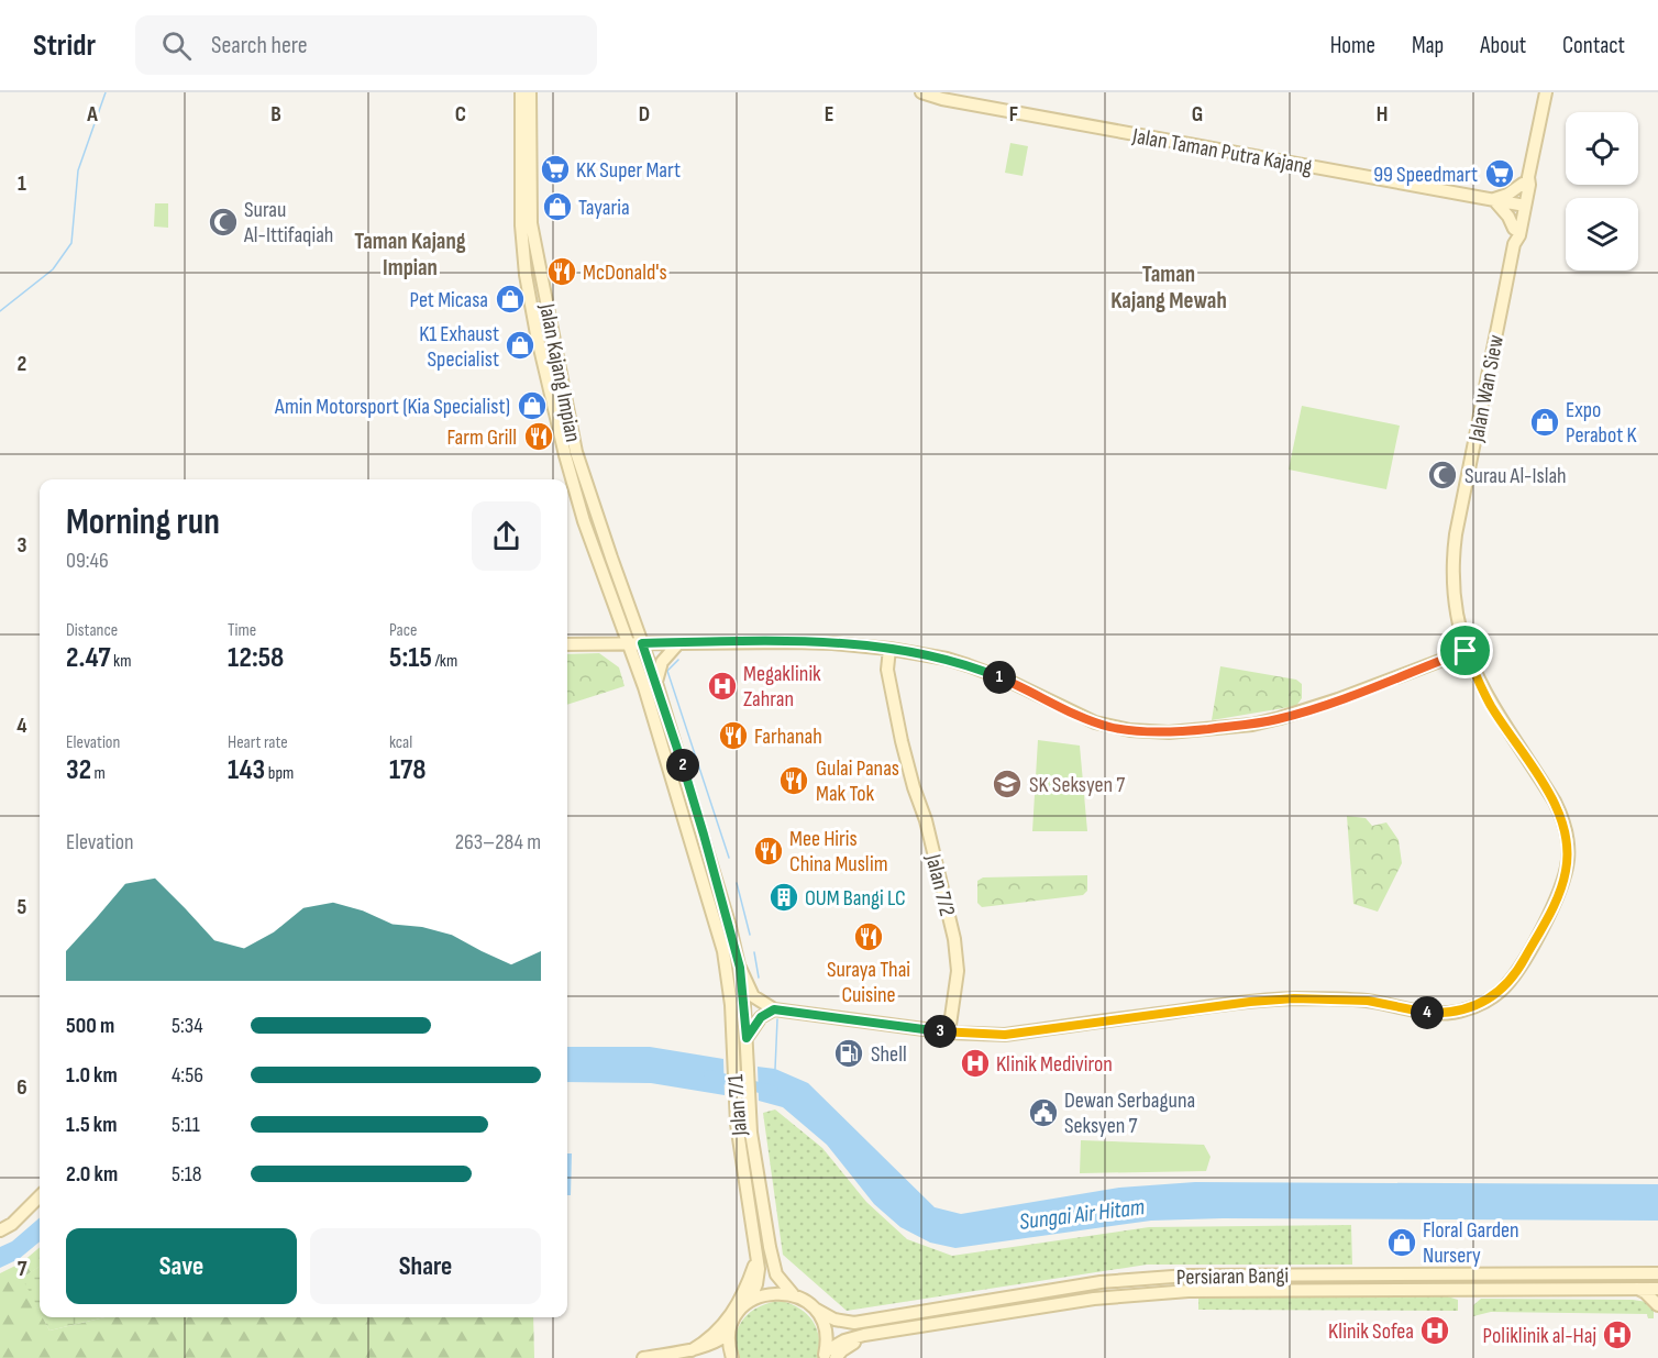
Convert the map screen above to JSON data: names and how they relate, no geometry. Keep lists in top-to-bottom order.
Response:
{
  "streets": {
    "street": [
      "Jalan Taman Putra Kajang",
      "Jalan Kajang Impian",
      "Jalan Wan Siew",
      "Jalan 7/2",
      "Jalan 7/1",
      "Persiaran Bangi"
    ]
  },
  "crossings": [
    ["Jalan Taman Putra Kajang", "Jalan Wan Siew"],
    ["Jalan Kajang Impian", "Jalan 7/1"],
    ["Jalan 7/1", "Persiaran Bangi"]
  ],
  "districts": ["Taman Kajang Impian", "Taman Kajang Mewah"],
  "water": ["Sungai Air Hitam"],
  "places": {
    "supermarket": ["KK Super Mart", "99 Speedmart"],
    "shop": [
      "Tayaria",
      "Pet Micasa",
      "K1 Exhaust Specialist",
      "Amin Motorsport (Kia Specialist)",
      "Expo Perabot K",
      "Floral Garden Nursery"
    ],
    "mosque": ["Surau Al-Ittifaqiah", "Surau Al-Islah"],
    "restaurant": [
      "McDonald's",
      "Farm Grill",
      "Farhanah",
      "Gulai Panas Mak Tok",
      "Mee Hiris China Muslim",
      "Suraya Thai Cuisine"
    ],
    "hospital": [
      "Megaklinik Zahran",
      "Klinik Mediviron",
      "Klinik Sofea",
      "Poliklinik al-Haj"
    ],
    "school or university": ["SK Seksyen 7"],
    "building": ["OUM Bangi LC"],
    "fuel station": ["Shell"],
    "public building": ["Dewan Serbaguna Seksyen 7"]
  },
  "page": {
    "header": "Stridr",
    "search": "Search here",
    "nav": [
      "Home",
      "Map",
      "About",
      "Contact"
    ],
    "heading": ["Morning run", "09:46"],
    "stats": [
      ["Distance", "2.47 km"],
      ["Time", "12:58"],
      ["Pace", "5:15 /km"],
      ["Elevation", "32 m"],
      ["Heart rate", "143 bpm"],
      ["kcal", "178"]
    ],
    "pins": [
      "1",
      "2",
      "4",
      "3"
    ],
    "chart": ["Elevation", "263–284 m"],
    "list": [
      {
        "name": "500 m",
        "note": "5:34"
      },
      {
        "name": "1.0 km",
        "note": "4:56"
      },
      {
        "name": "1.5 km",
        "note": "5:11"
      },
      {
        "name": "2.0 km",
        "note": "5:18"
      }
    ],
    "buttons": ["Save", "Share"]
  },
  "grid": {
    "columns": [
      "A",
      "B",
      "C",
      "D",
      "E",
      "F",
      "G",
      "H"
    ],
    "rows": [
      "1",
      "2",
      "3",
      "4",
      "5",
      "6",
      "7"
    ]
  }
}
